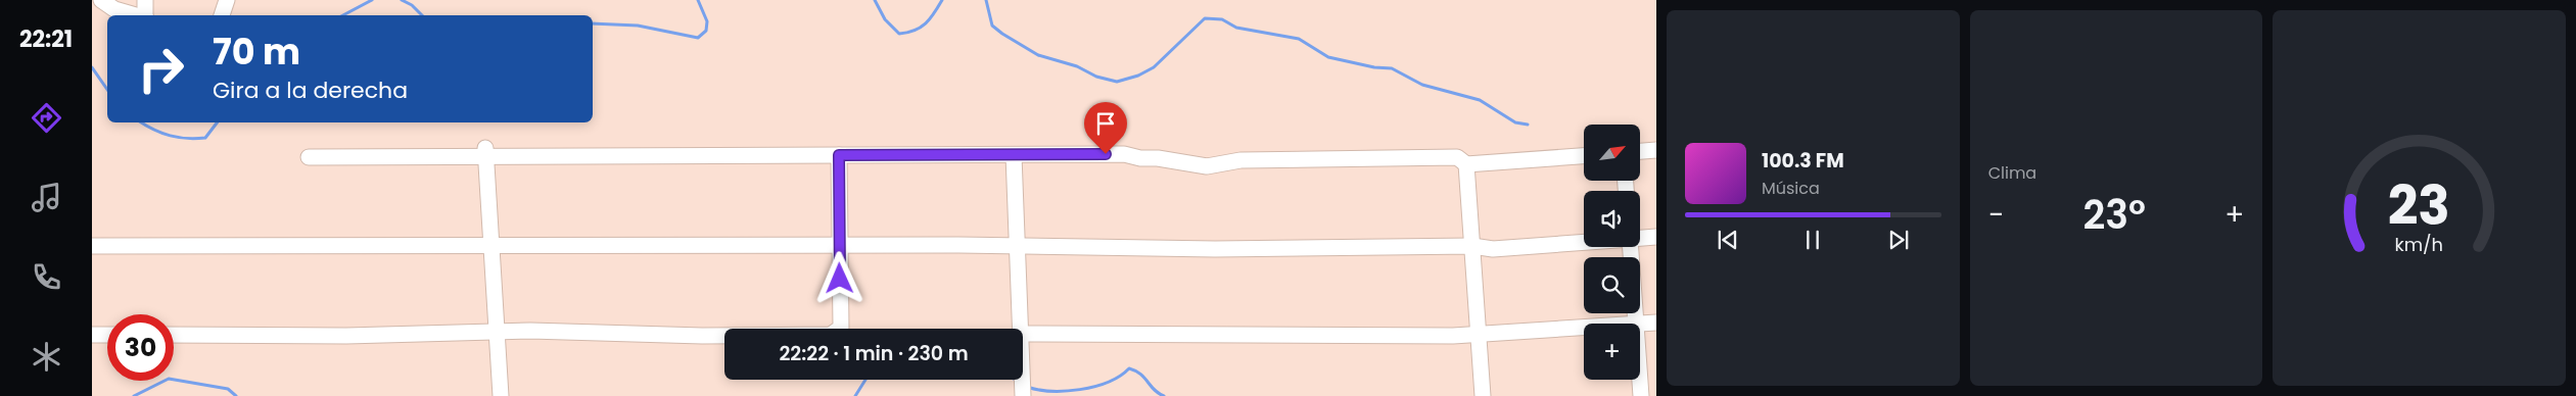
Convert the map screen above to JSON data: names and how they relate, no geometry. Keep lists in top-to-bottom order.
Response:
{
  "north": "top right",
  "page": {
    "tabs": "22:21",
    "tile": "Clima",
    "turn": ["70 m", "Gira a la derecha"],
    "map_buttons": "+",
    "song": ["100.3 FM", "Música"],
    "heat": ["−", "23°", "+"],
    "limit": "30",
    "trip": "22:22 · 1 min · 230 m",
    "gauge": ["23", "km/h"]
  }
}
